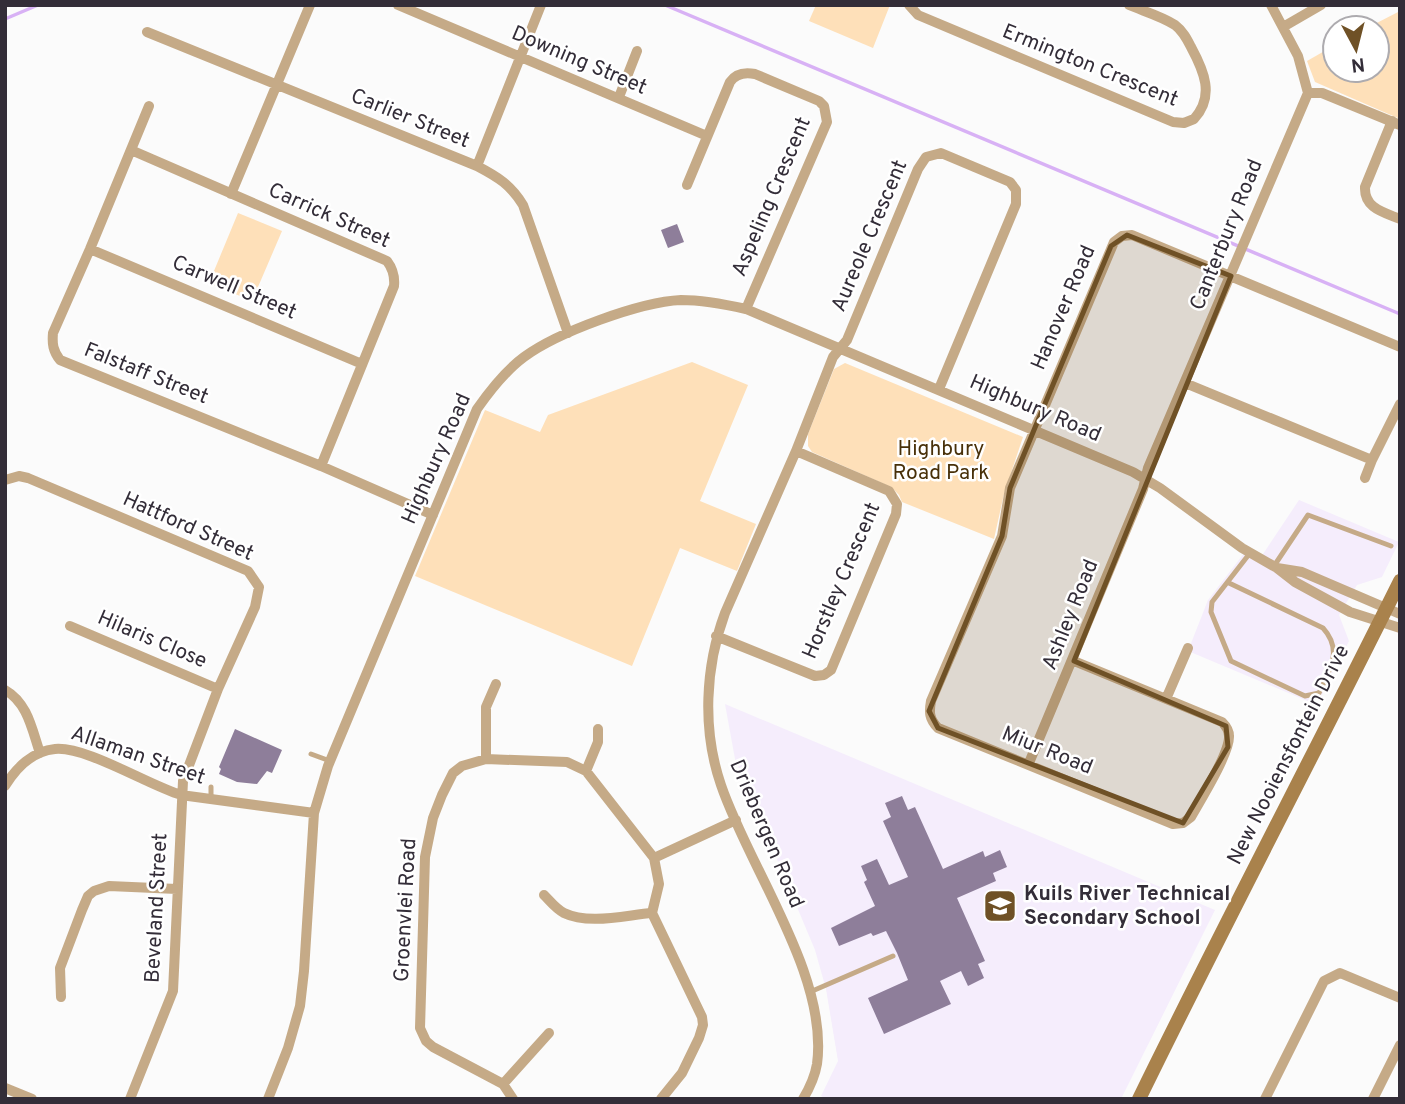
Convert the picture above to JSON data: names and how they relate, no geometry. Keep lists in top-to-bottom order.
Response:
{
  "streets": {
    "street": [
      "Downing Street",
      "Ermington Crescent",
      "Carlier Street",
      "Aspeling Crescent",
      "Carrick Street",
      "Canterbury Road",
      "Aureole Crescent",
      "Carwell Street",
      "Hanover Road",
      "Falstaff Street",
      "Highbury Road",
      "Hattford Street",
      "Horstley Crescent",
      "Ashley Road",
      "Hilaris Close",
      "Miur Road",
      "New Nooiensfontein Drive",
      "Allaman Street",
      "Driebergen Road",
      "Beveland Street",
      "Groenvlei Road"
    ]
  },
  "crossings": [
    ["Downing Street", "Aspeling Crescent"],
    ["Carlier Street", "Highbury Road"],
    ["Aspeling Crescent", "Highbury Road"],
    ["Carrick Street", "Carwell Street"],
    ["Carrick Street", "Falstaff Street"],
    ["Canterbury Road", "Hanover Road"],
    ["Canterbury Road", "Highbury Road"],
    ["Canterbury Road", "Ashley Road"],
    ["Aureole Crescent", "Highbury Road"],
    ["Aureole Crescent", "Driebergen Road"],
    ["Carwell Street", "Falstaff Street"],
    ["Hanover Road", "Highbury Road"],
    ["Hanover Road", "Miur Road"],
    ["Falstaff Street", "Highbury Road"],
    ["Highbury Road", "Ashley Road"],
    ["Highbury Road", "Miur Road"],
    ["Highbury Road", "New Nooiensfontein Drive"],
    ["Highbury Road", "Allaman Street"],
    ["Highbury Road", "Driebergen Road"],
    ["Hattford Street", "Hilaris Close"],
    ["Hattford Street", "Allaman Street"],
    ["Hattford Street", "Beveland Street"],
    ["Horstley Crescent", "Driebergen Road"],
    ["Ashley Road", "Miur Road"],
    ["Allaman Street", "Beveland Street"]
  ],
  "parks": ["Highbury Road Park"],
  "places": {
    "school or university": ["Kuils River Technical Secondary School"]
  },
  "north": "bottom"
}
